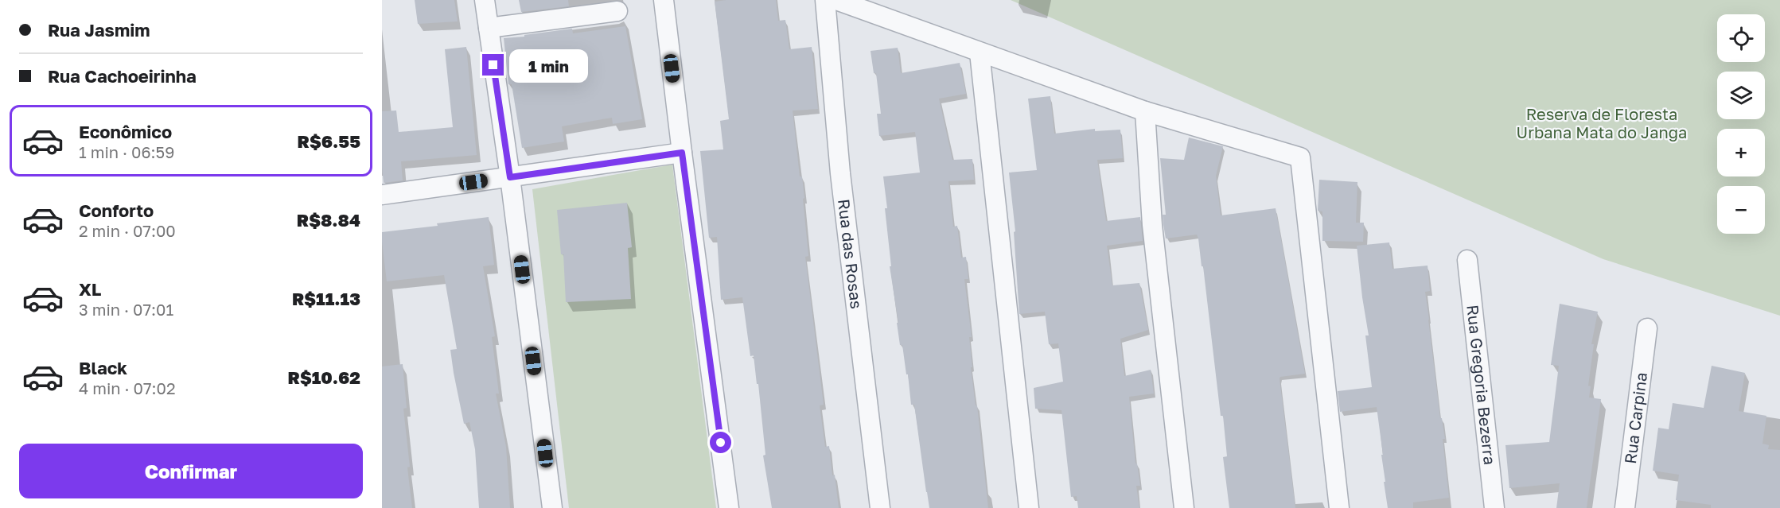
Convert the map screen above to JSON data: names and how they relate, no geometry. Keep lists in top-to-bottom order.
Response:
{
  "streets": {
    "street": ["Rua das Rosas", "Rua Gregoria Bezerra", "Rua Carpina"]
  },
  "parks": ["Reserva de Floresta Urbana Mata do Janga"],
  "page": {
    "banner": ["Rua Jasmim", "Rua Cachoeirinha"],
    "map_buttons": ["+", "−"],
    "bubble": "1 min",
    "list": [
      {
        "name": "Econômico",
        "note": "1 min · 06:59",
        "value": "R$6.55"
      },
      {
        "name": "Conforto",
        "note": "2 min · 07:00",
        "value": "R$8.84"
      },
      {
        "name": "XL",
        "note": "3 min · 07:01",
        "value": "R$11.13"
      },
      {
        "name": "Black",
        "note": "4 min · 07:02",
        "value": "R$10.62"
      }
    ],
    "buttons": "Confirmar"
  }
}
